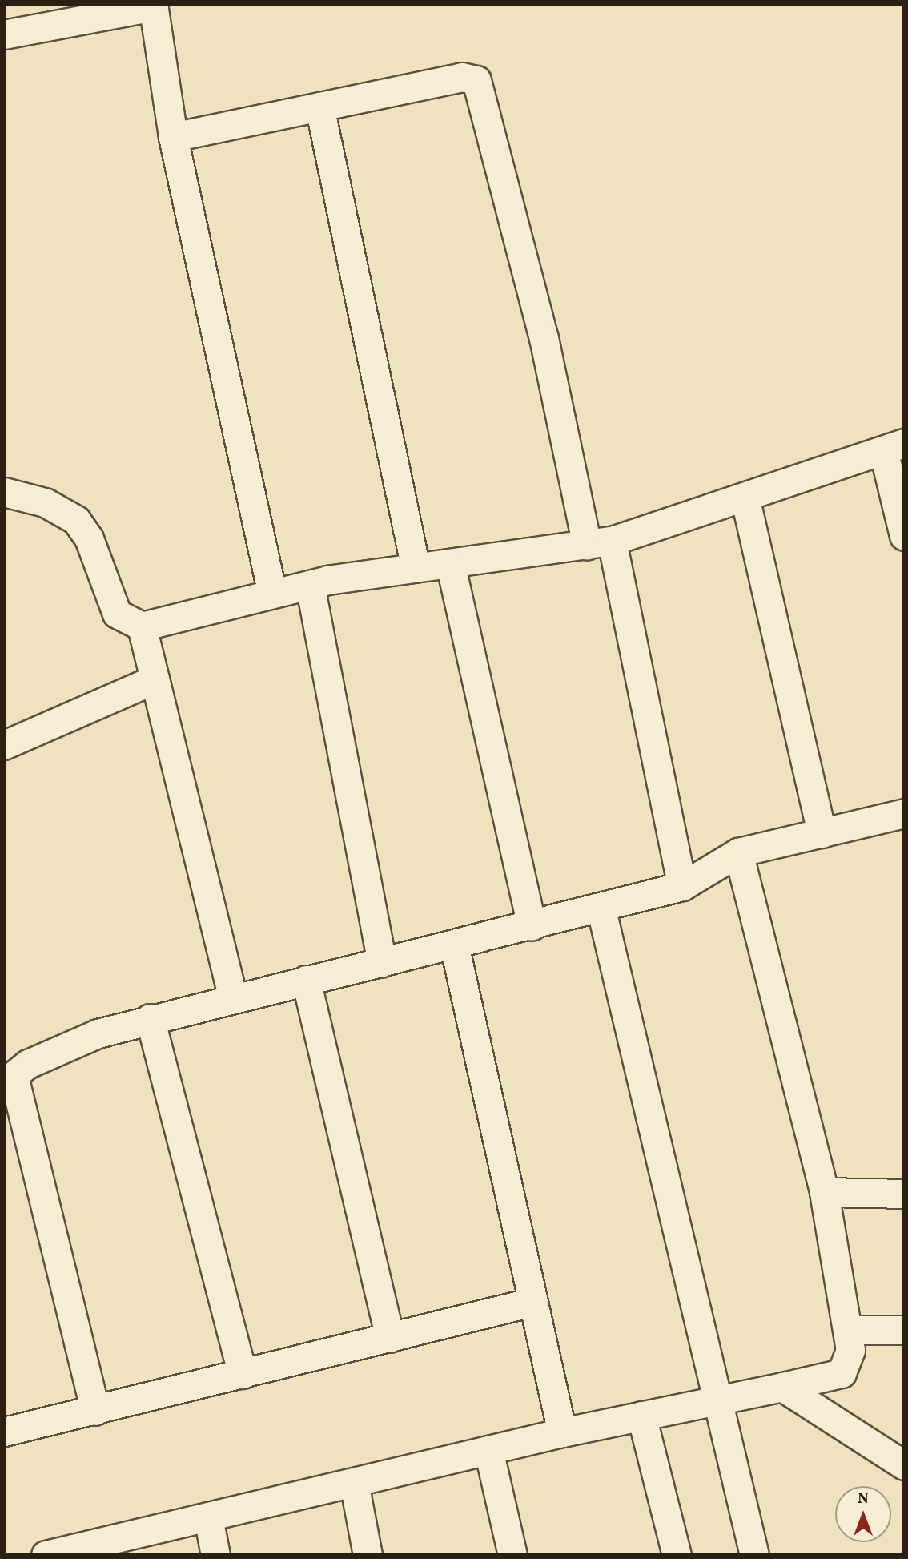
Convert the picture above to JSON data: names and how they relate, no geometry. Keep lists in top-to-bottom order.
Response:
{
  "north": "top"
}
